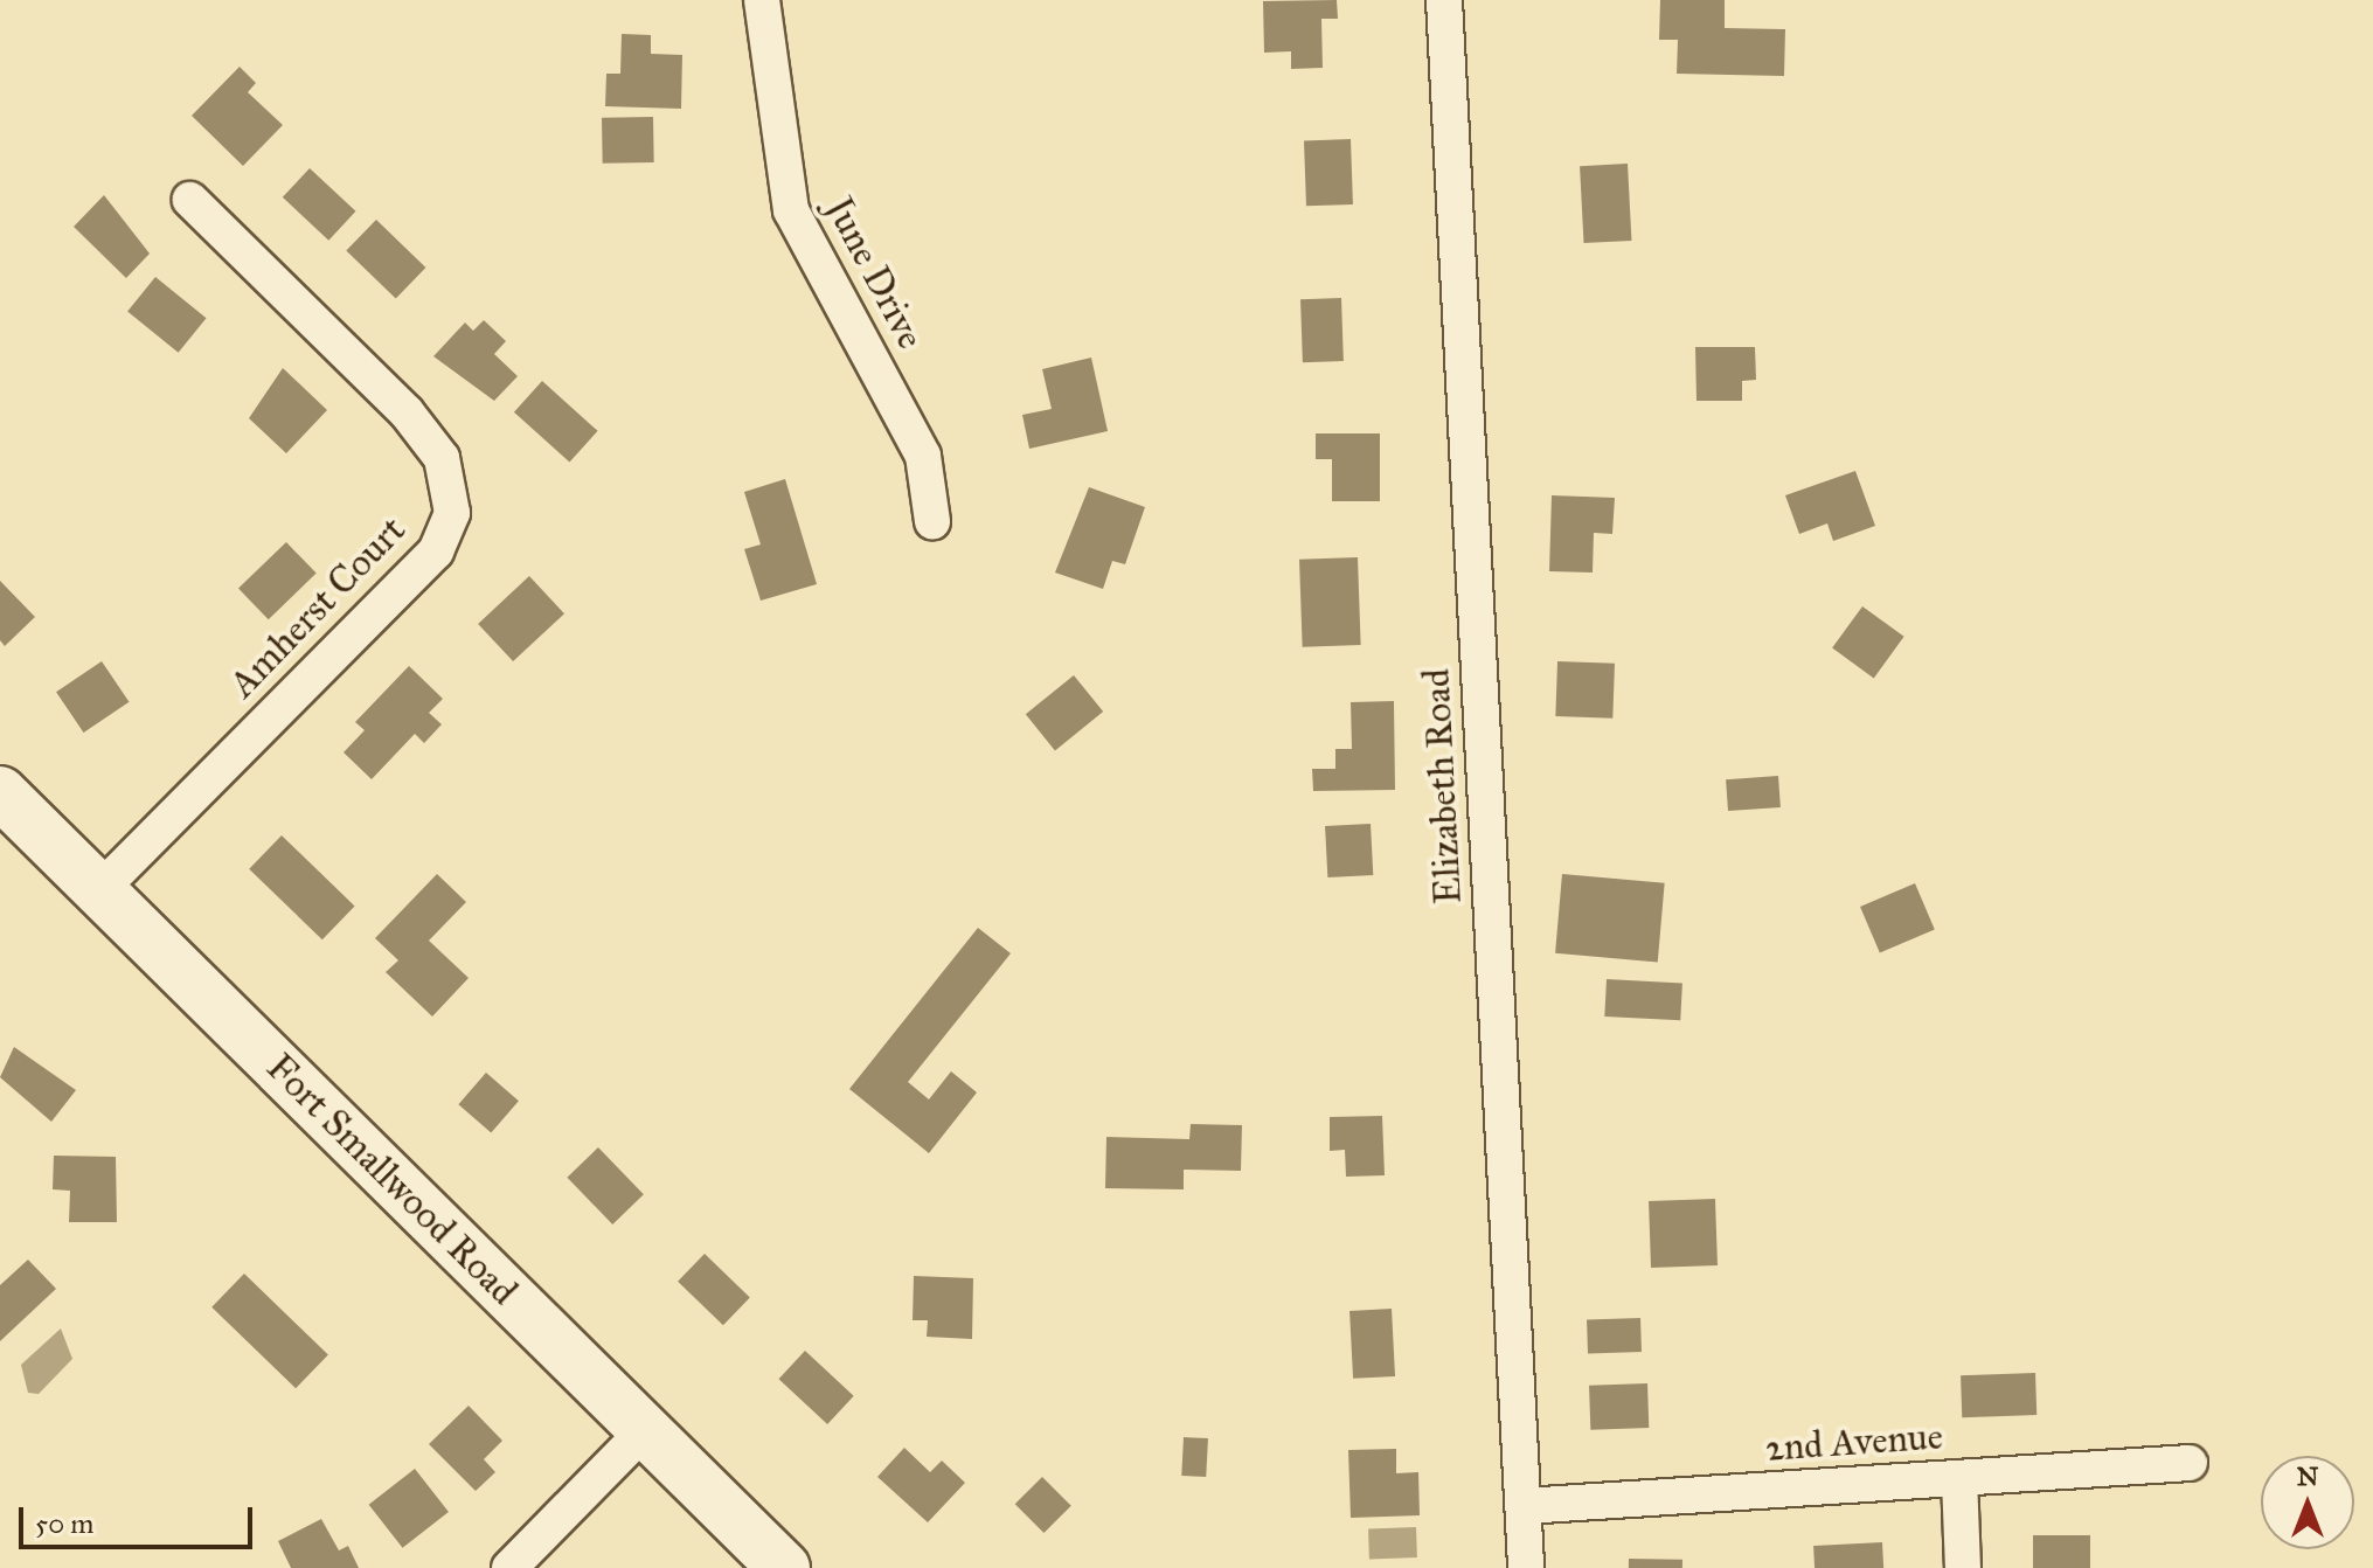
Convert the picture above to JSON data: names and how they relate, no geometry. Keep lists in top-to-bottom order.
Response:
{
  "streets": {
    "main road": ["Fort Smallwood Road"],
    "street": [
      "June Drive",
      "Amherst Court",
      "Elizabeth Road",
      "2nd Avenue"
    ]
  },
  "crossings": [
    ["Amherst Court", "Fort Smallwood Road"],
    ["Elizabeth Road", "2nd Avenue"]
  ],
  "scale_bar": "50 m",
  "north": "top"
}
